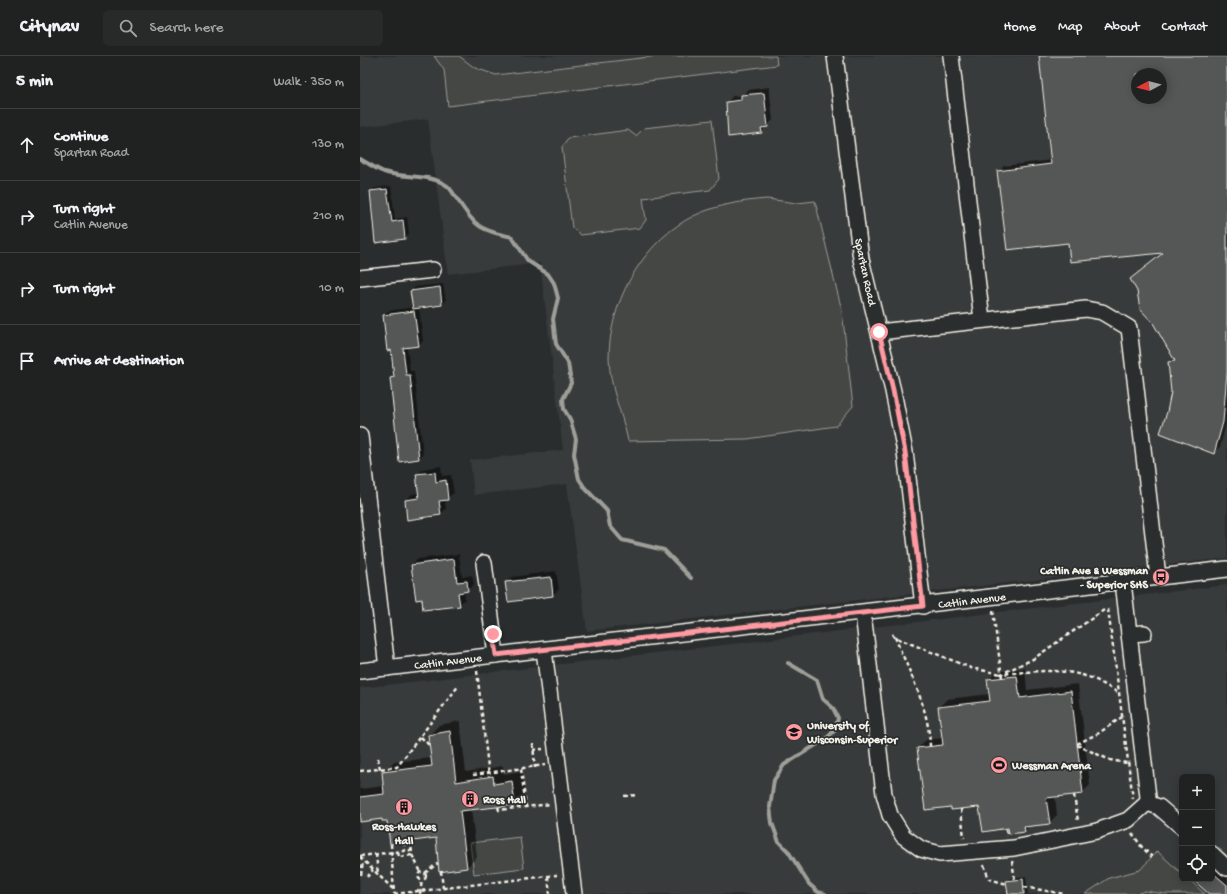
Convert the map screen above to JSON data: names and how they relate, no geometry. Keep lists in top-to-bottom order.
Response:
{
  "streets": {
    "street": ["Spartan Road", "Catlin Avenue"]
  },
  "crossings": [
    ["Spartan Road", "Catlin Avenue"]
  ],
  "places": {
    "bus stop": ["Catlin Ave & Wessman - Superior SHS"],
    "school or university": ["University of Wisconsin-Superior"],
    "sports": ["Wessman Arena"],
    "building": ["Ross Hall", "Ross-Hawkes Hall"]
  },
  "north": "left",
  "page": {
    "header": "Citynav",
    "search": "Search here",
    "nav": [
      "Home",
      "Map",
      "About",
      "Contact"
    ],
    "heading": ["5 min", "Walk · 350 m"],
    "list": [
      ["Continue", "Spartan Road", "130 m"],
      ["Turn right", "Catlin Avenue", "210 m"],
      ["Turn right", "10 m"],
      "Arrive at destination"
    ],
    "map_buttons": ["+", "−"]
  }
}
